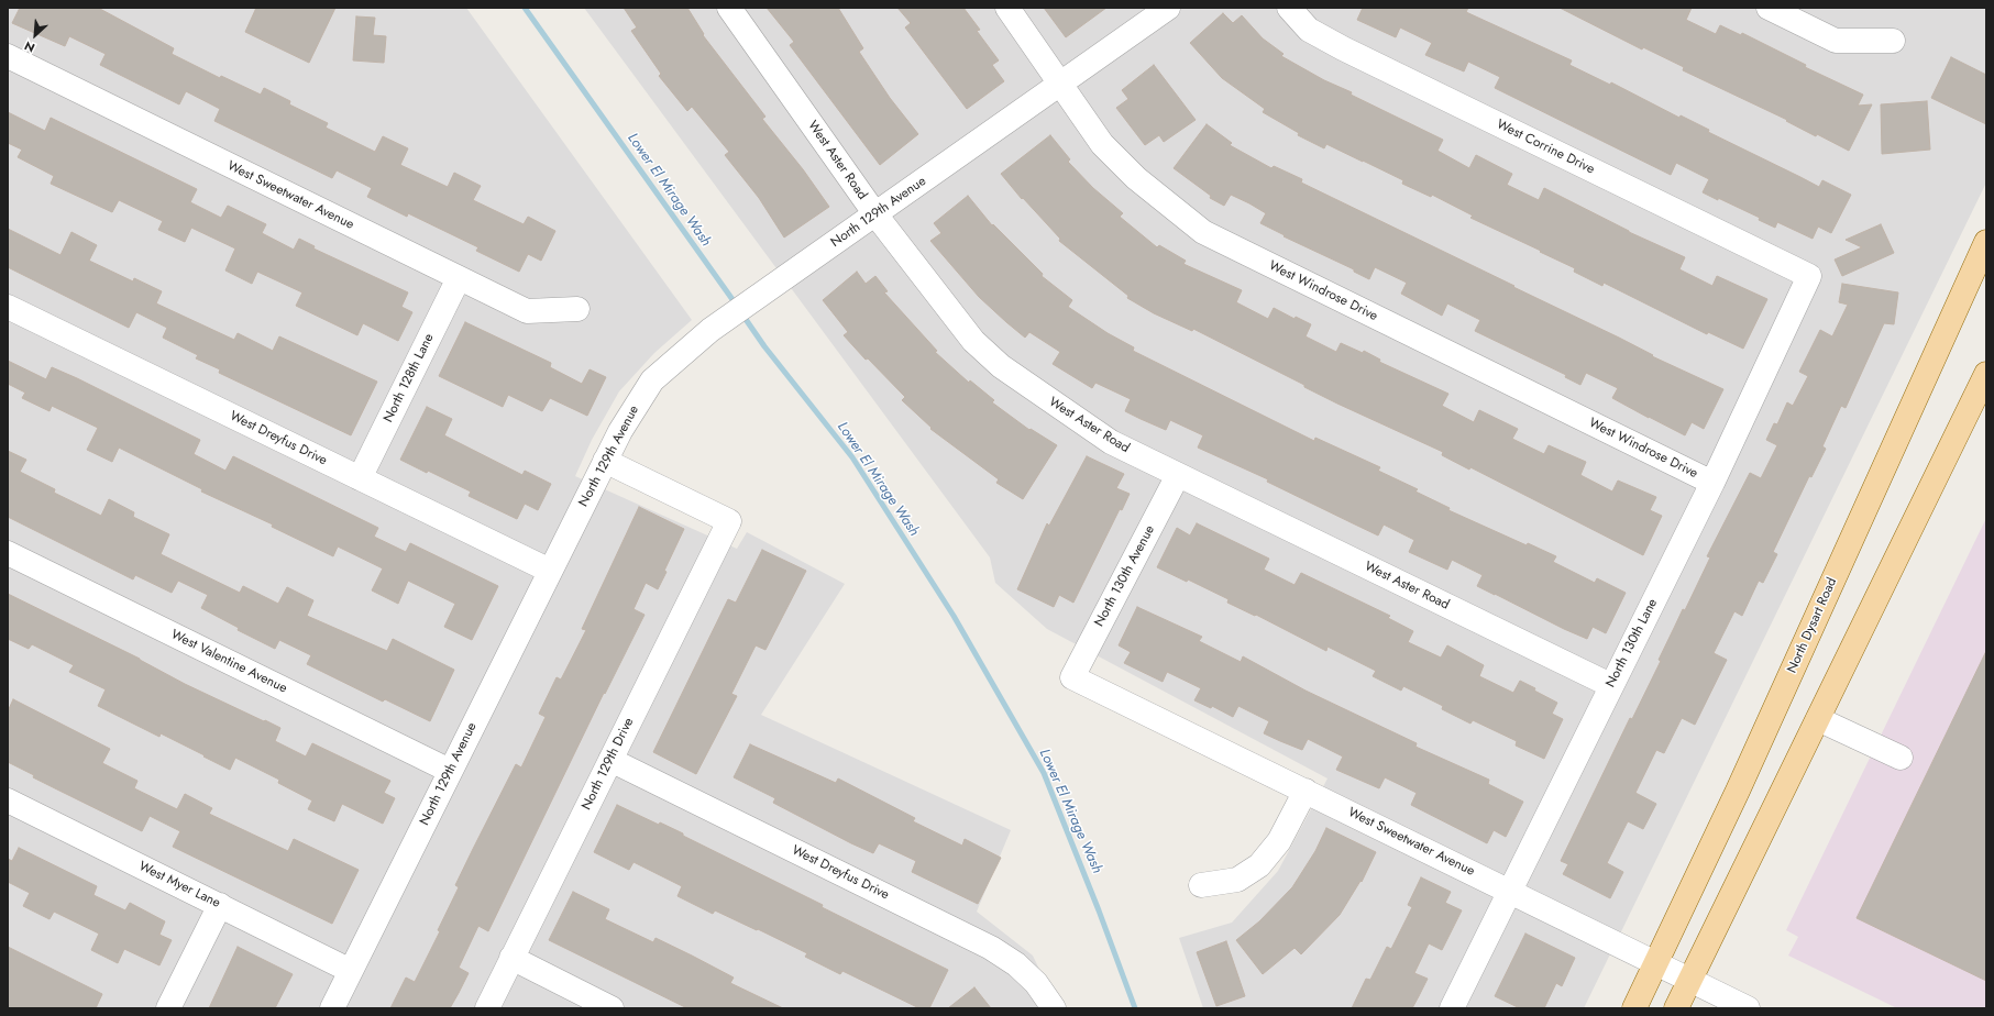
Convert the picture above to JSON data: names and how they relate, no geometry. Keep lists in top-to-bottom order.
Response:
{
  "streets": {
    "main road": ["North Dysart Road"],
    "street": [
      "West Corrine Drive",
      "West Aster Road",
      "West Sweetwater Avenue",
      "North 129th Avenue",
      "West Windrose Drive",
      "North 128th Lane",
      "West Dreyfus Drive",
      "North 130th Avenue",
      "North 130th Lane",
      "West Valentine Avenue",
      "North 129th Drive",
      "West Myer Lane"
    ]
  },
  "crossings": [
    ["West Corrine Drive", "North 130th Lane"],
    ["West Aster Road", "North 129th Avenue"],
    ["West Aster Road", "North 130th Avenue"],
    ["West Aster Road", "North 130th Lane"],
    ["West Sweetwater Avenue", "North 128th Lane"],
    ["West Sweetwater Avenue", "North 130th Avenue"],
    ["West Sweetwater Avenue", "North Dysart Road"],
    ["West Sweetwater Avenue", "North 130th Lane"],
    ["North 129th Avenue", "West Windrose Drive"],
    ["North 129th Avenue", "West Dreyfus Drive"],
    ["North 129th Avenue", "West Valentine Avenue"],
    ["North 129th Avenue", "North 129th Drive"],
    ["North 129th Avenue", "West Myer Lane"],
    ["West Windrose Drive", "North 130th Lane"],
    ["North 128th Lane", "West Dreyfus Drive"],
    ["West Dreyfus Drive", "North 129th Drive"]
  ],
  "water": ["Lower El Mirage Wash"],
  "north": "bottom left"
}
